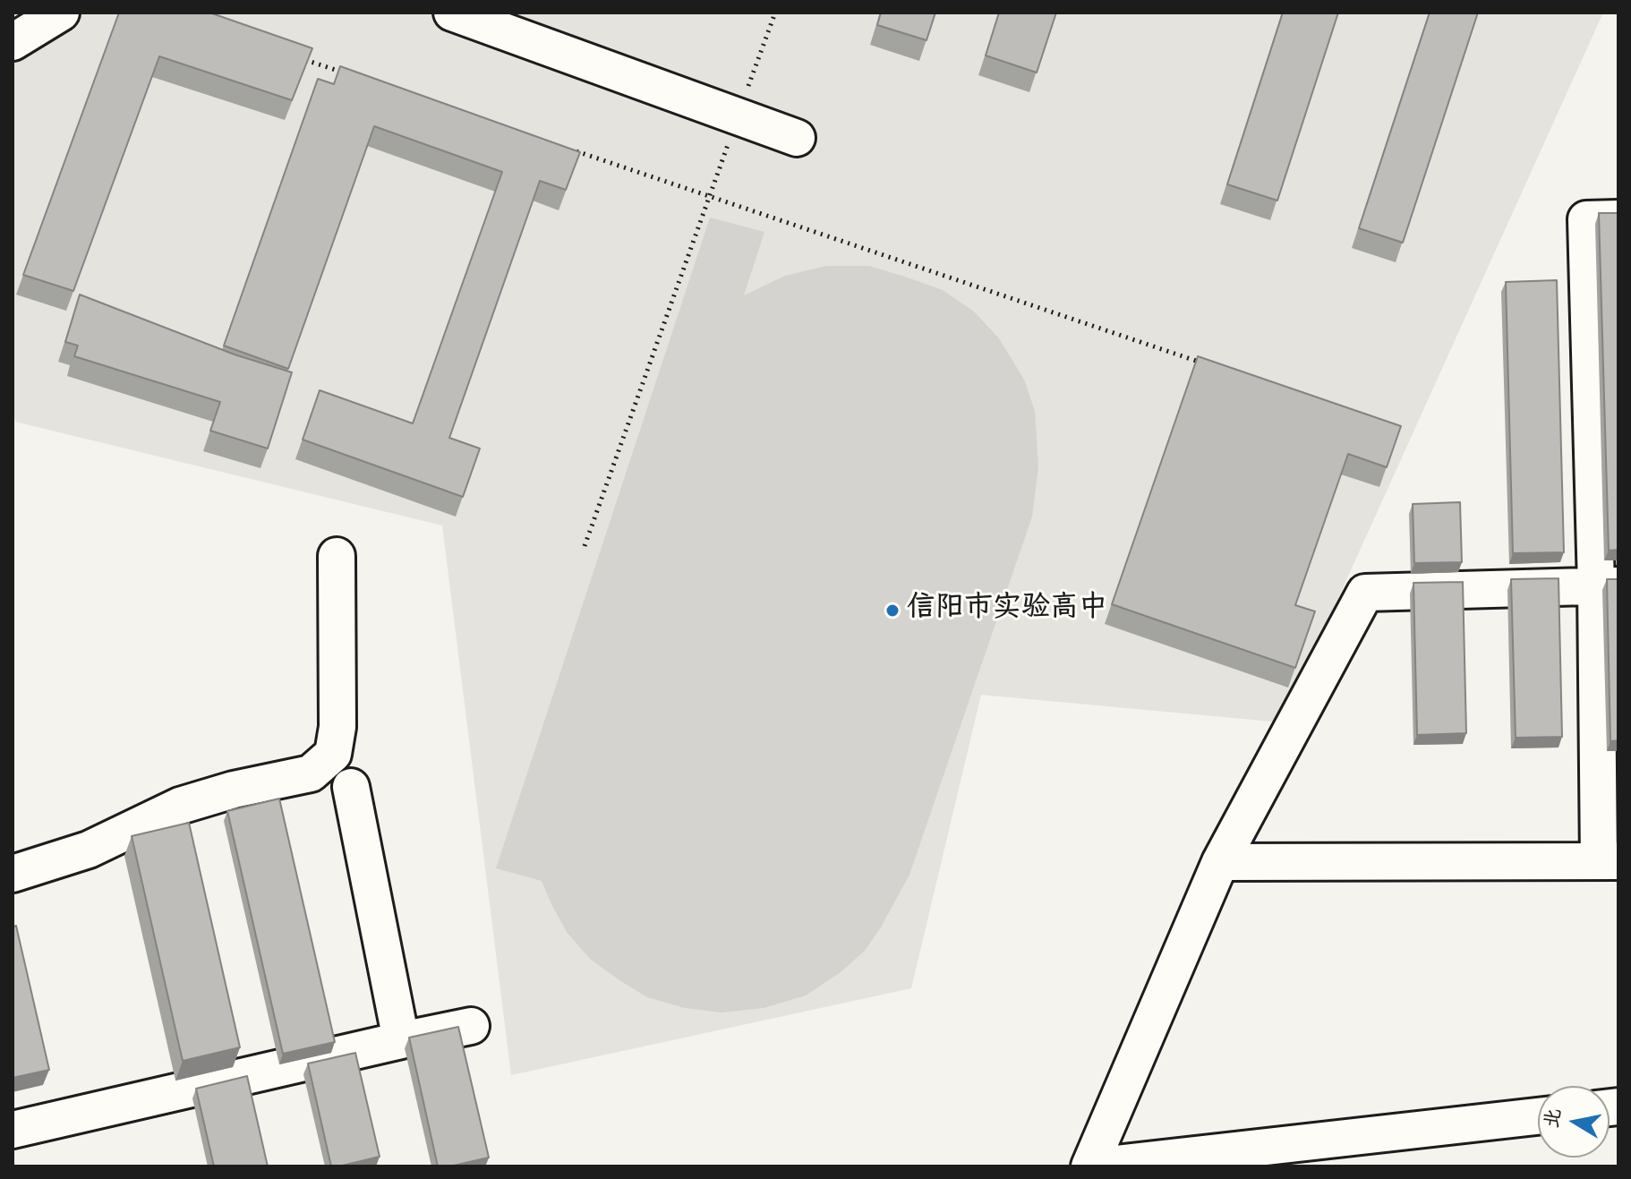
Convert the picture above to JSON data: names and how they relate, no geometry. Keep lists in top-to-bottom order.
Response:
{
  "places": ["信阳市实验高中"],
  "north": "left"
}
